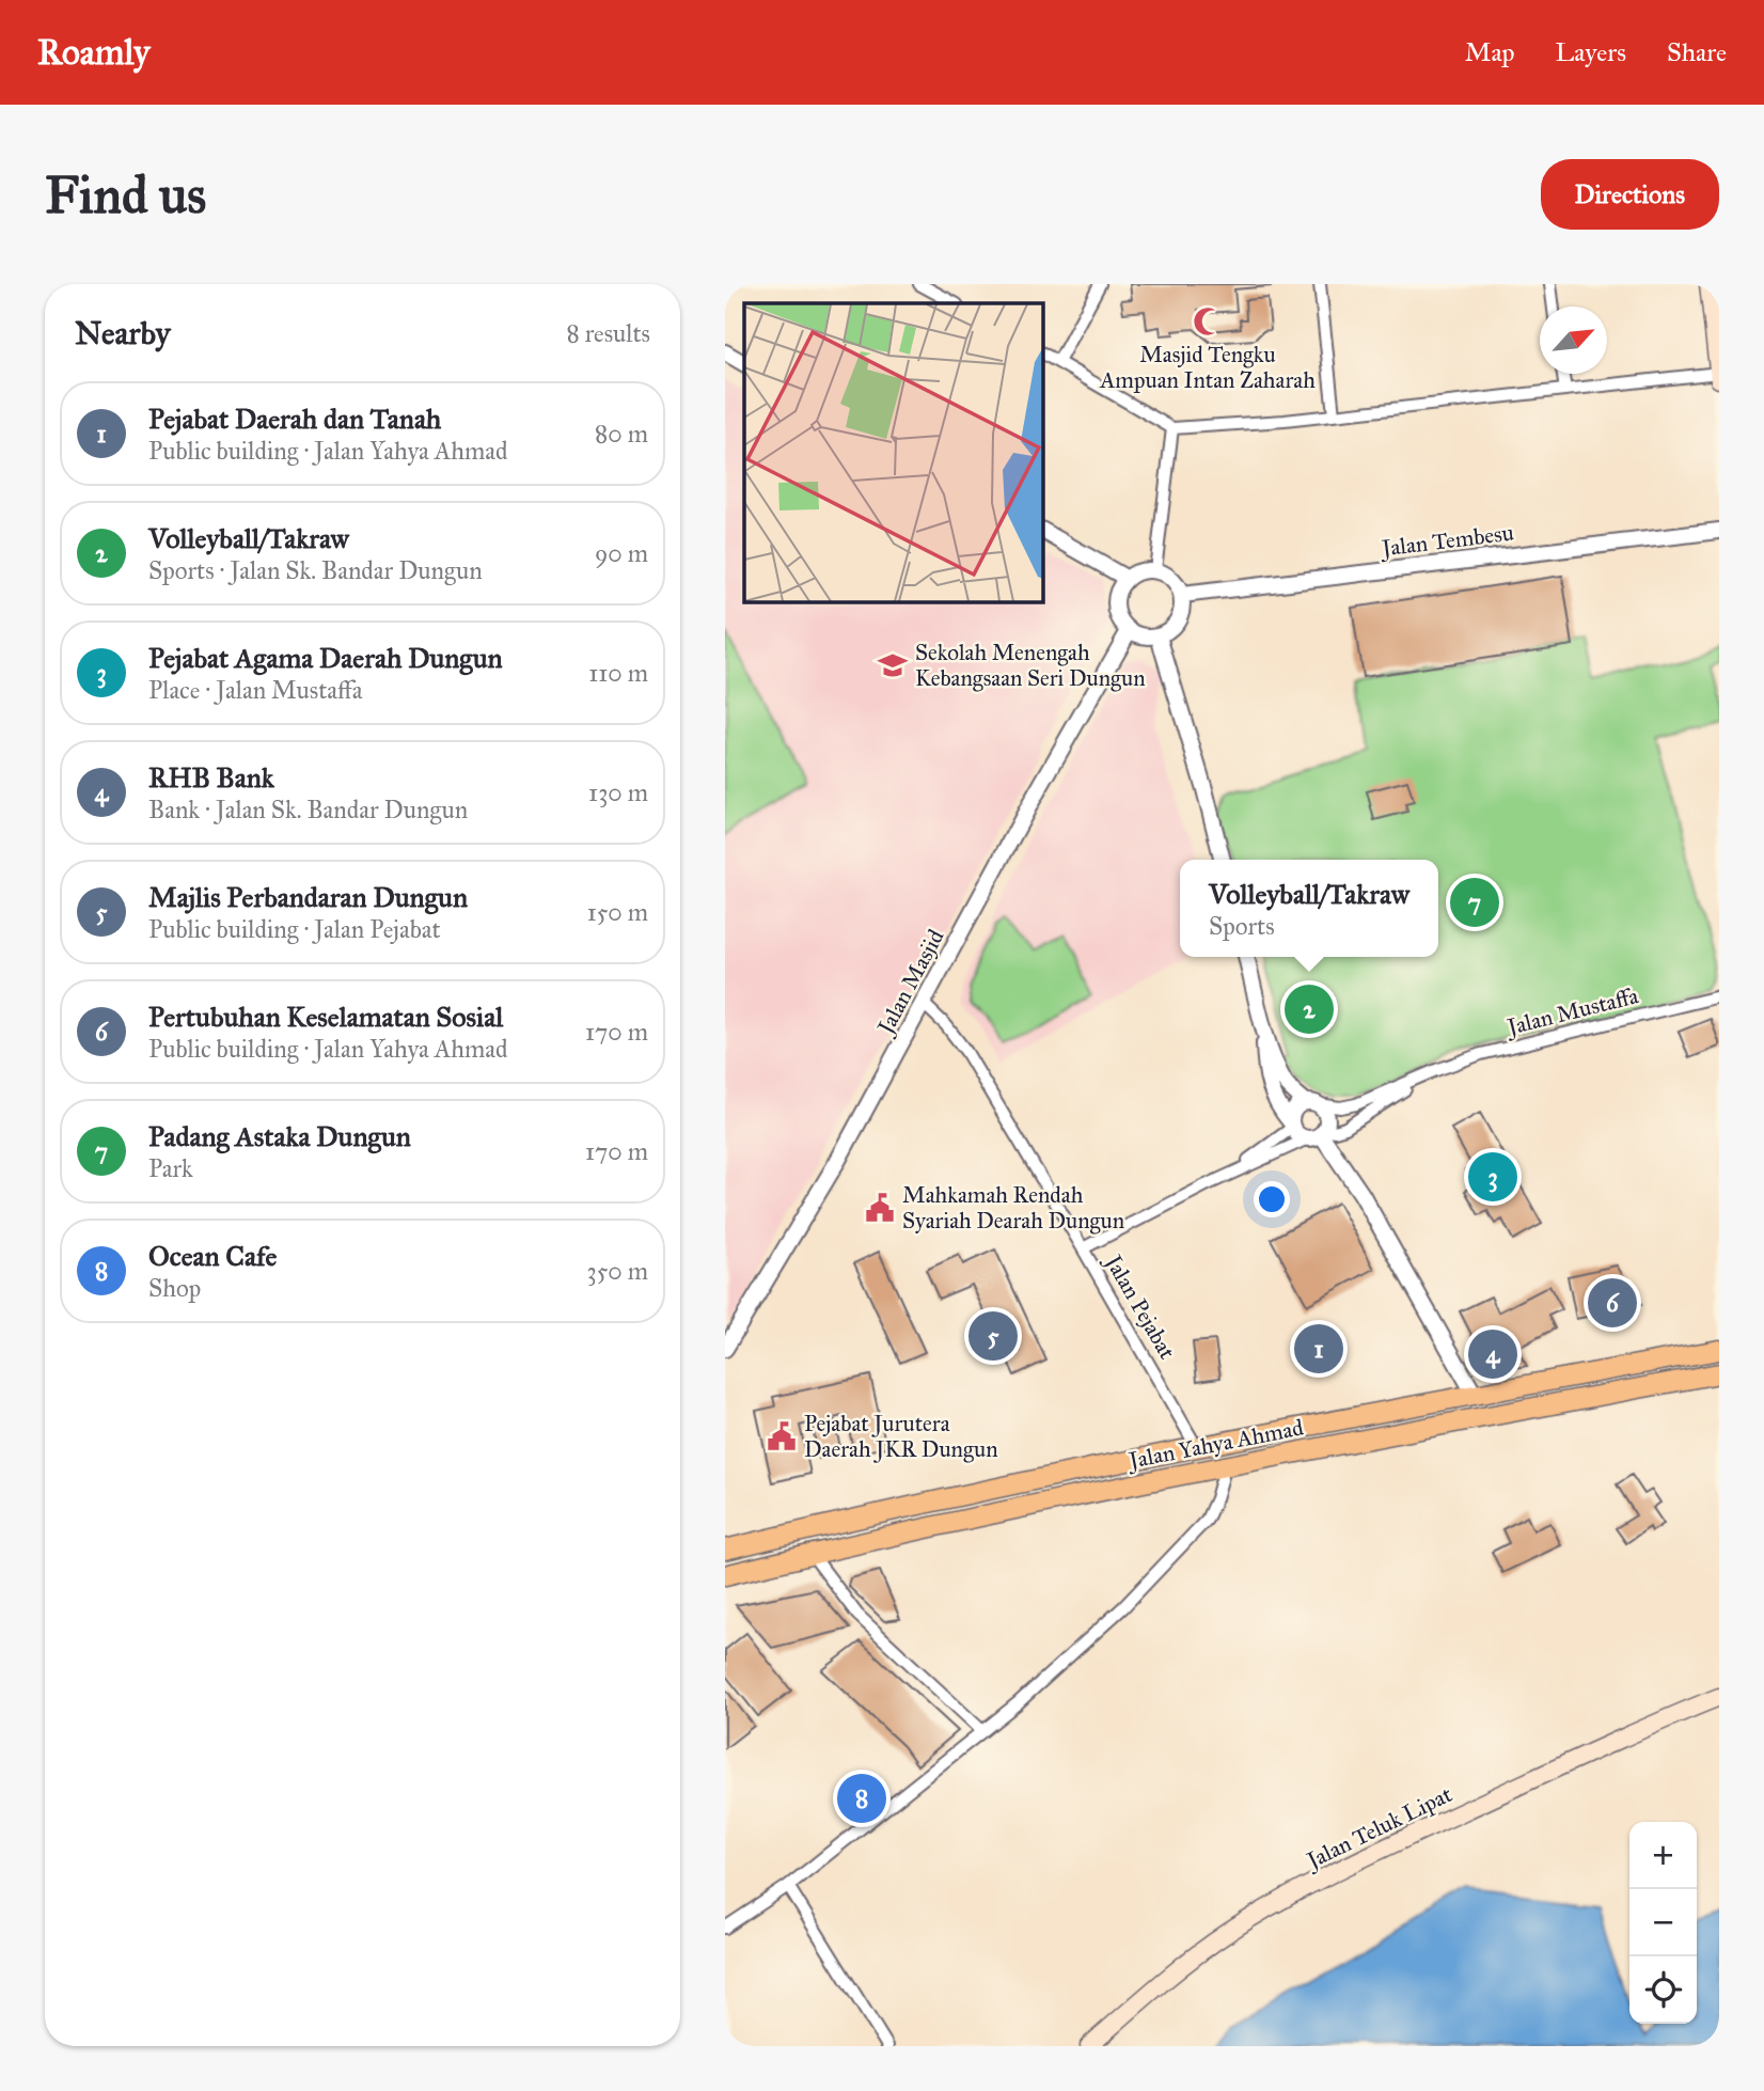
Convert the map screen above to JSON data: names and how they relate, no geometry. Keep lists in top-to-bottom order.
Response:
{
  "streets": {
    "main road": ["Jalan Yahya Ahmad", "Jalan Teluk Lipat"],
    "street": [
      "Jalan Tembesu",
      "Jalan Masjid",
      "Jalan Mustaffa",
      "Jalan Pejabat"
    ]
  },
  "crossings": [
    ["Jalan Tembesu", "Jalan Masjid"],
    ["Jalan Masjid", "Jalan Pejabat"],
    ["Jalan Mustaffa", "Jalan Pejabat"],
    ["Jalan Pejabat", "Jalan Yahya Ahmad"]
  ],
  "places": {
    "mosque": ["Masjid Tengku Ampuan Intan Zaharah"],
    "school or university": ["Sekolah Menengah Kebangsaan Seri Dungun"],
    "public building": ["Mahkamah Rendah Syariah Dearah Dungun", "Pejabat Jurutera Daerah JKR Dungun"]
  },
  "north": "top right",
  "page": {
    "header": "Roamly",
    "nav": ["Map", "Layers", "Share"],
    "buttons": "Directions",
    "title": "Find us",
    "heading": ["Nearby", "8 results"],
    "list": [
      {
        "mark": "1",
        "name": "Pejabat Daerah dan Tanah",
        "note": "Public building · Jalan Yahya Ahmad",
        "value": "80 m"
      },
      {
        "mark": "2",
        "name": "Volleyball/Takraw",
        "note": "Sports · Jalan Sk. Bandar Dungun",
        "value": "90 m"
      },
      {
        "mark": "3",
        "name": "Pejabat Agama Daerah Dungun",
        "note": "Place · Jalan Mustaffa",
        "value": "110 m"
      },
      {
        "mark": "4",
        "name": "RHB Bank",
        "note": "Bank · Jalan Sk. Bandar Dungun",
        "value": "130 m"
      },
      {
        "mark": "5",
        "name": "Majlis Perbandaran Dungun",
        "note": "Public building · Jalan Pejabat",
        "value": "150 m"
      },
      {
        "mark": "6",
        "name": "Pertubuhan Keselamatan Sosial",
        "note": "Public building · Jalan Yahya Ahmad",
        "value": "170 m"
      },
      {
        "mark": "7",
        "name": "Padang Astaka Dungun",
        "note": "Park",
        "value": "170 m"
      },
      {
        "mark": "8",
        "name": "Ocean Cafe",
        "note": "Shop",
        "value": "350 m"
      }
    ],
    "popup": ["Volleyball/Takraw", "Sports"],
    "pins": [
      "7",
      "2",
      "3",
      "6",
      "5",
      "1",
      "4",
      "8"
    ],
    "map_buttons": ["+", "−"]
  }
}
